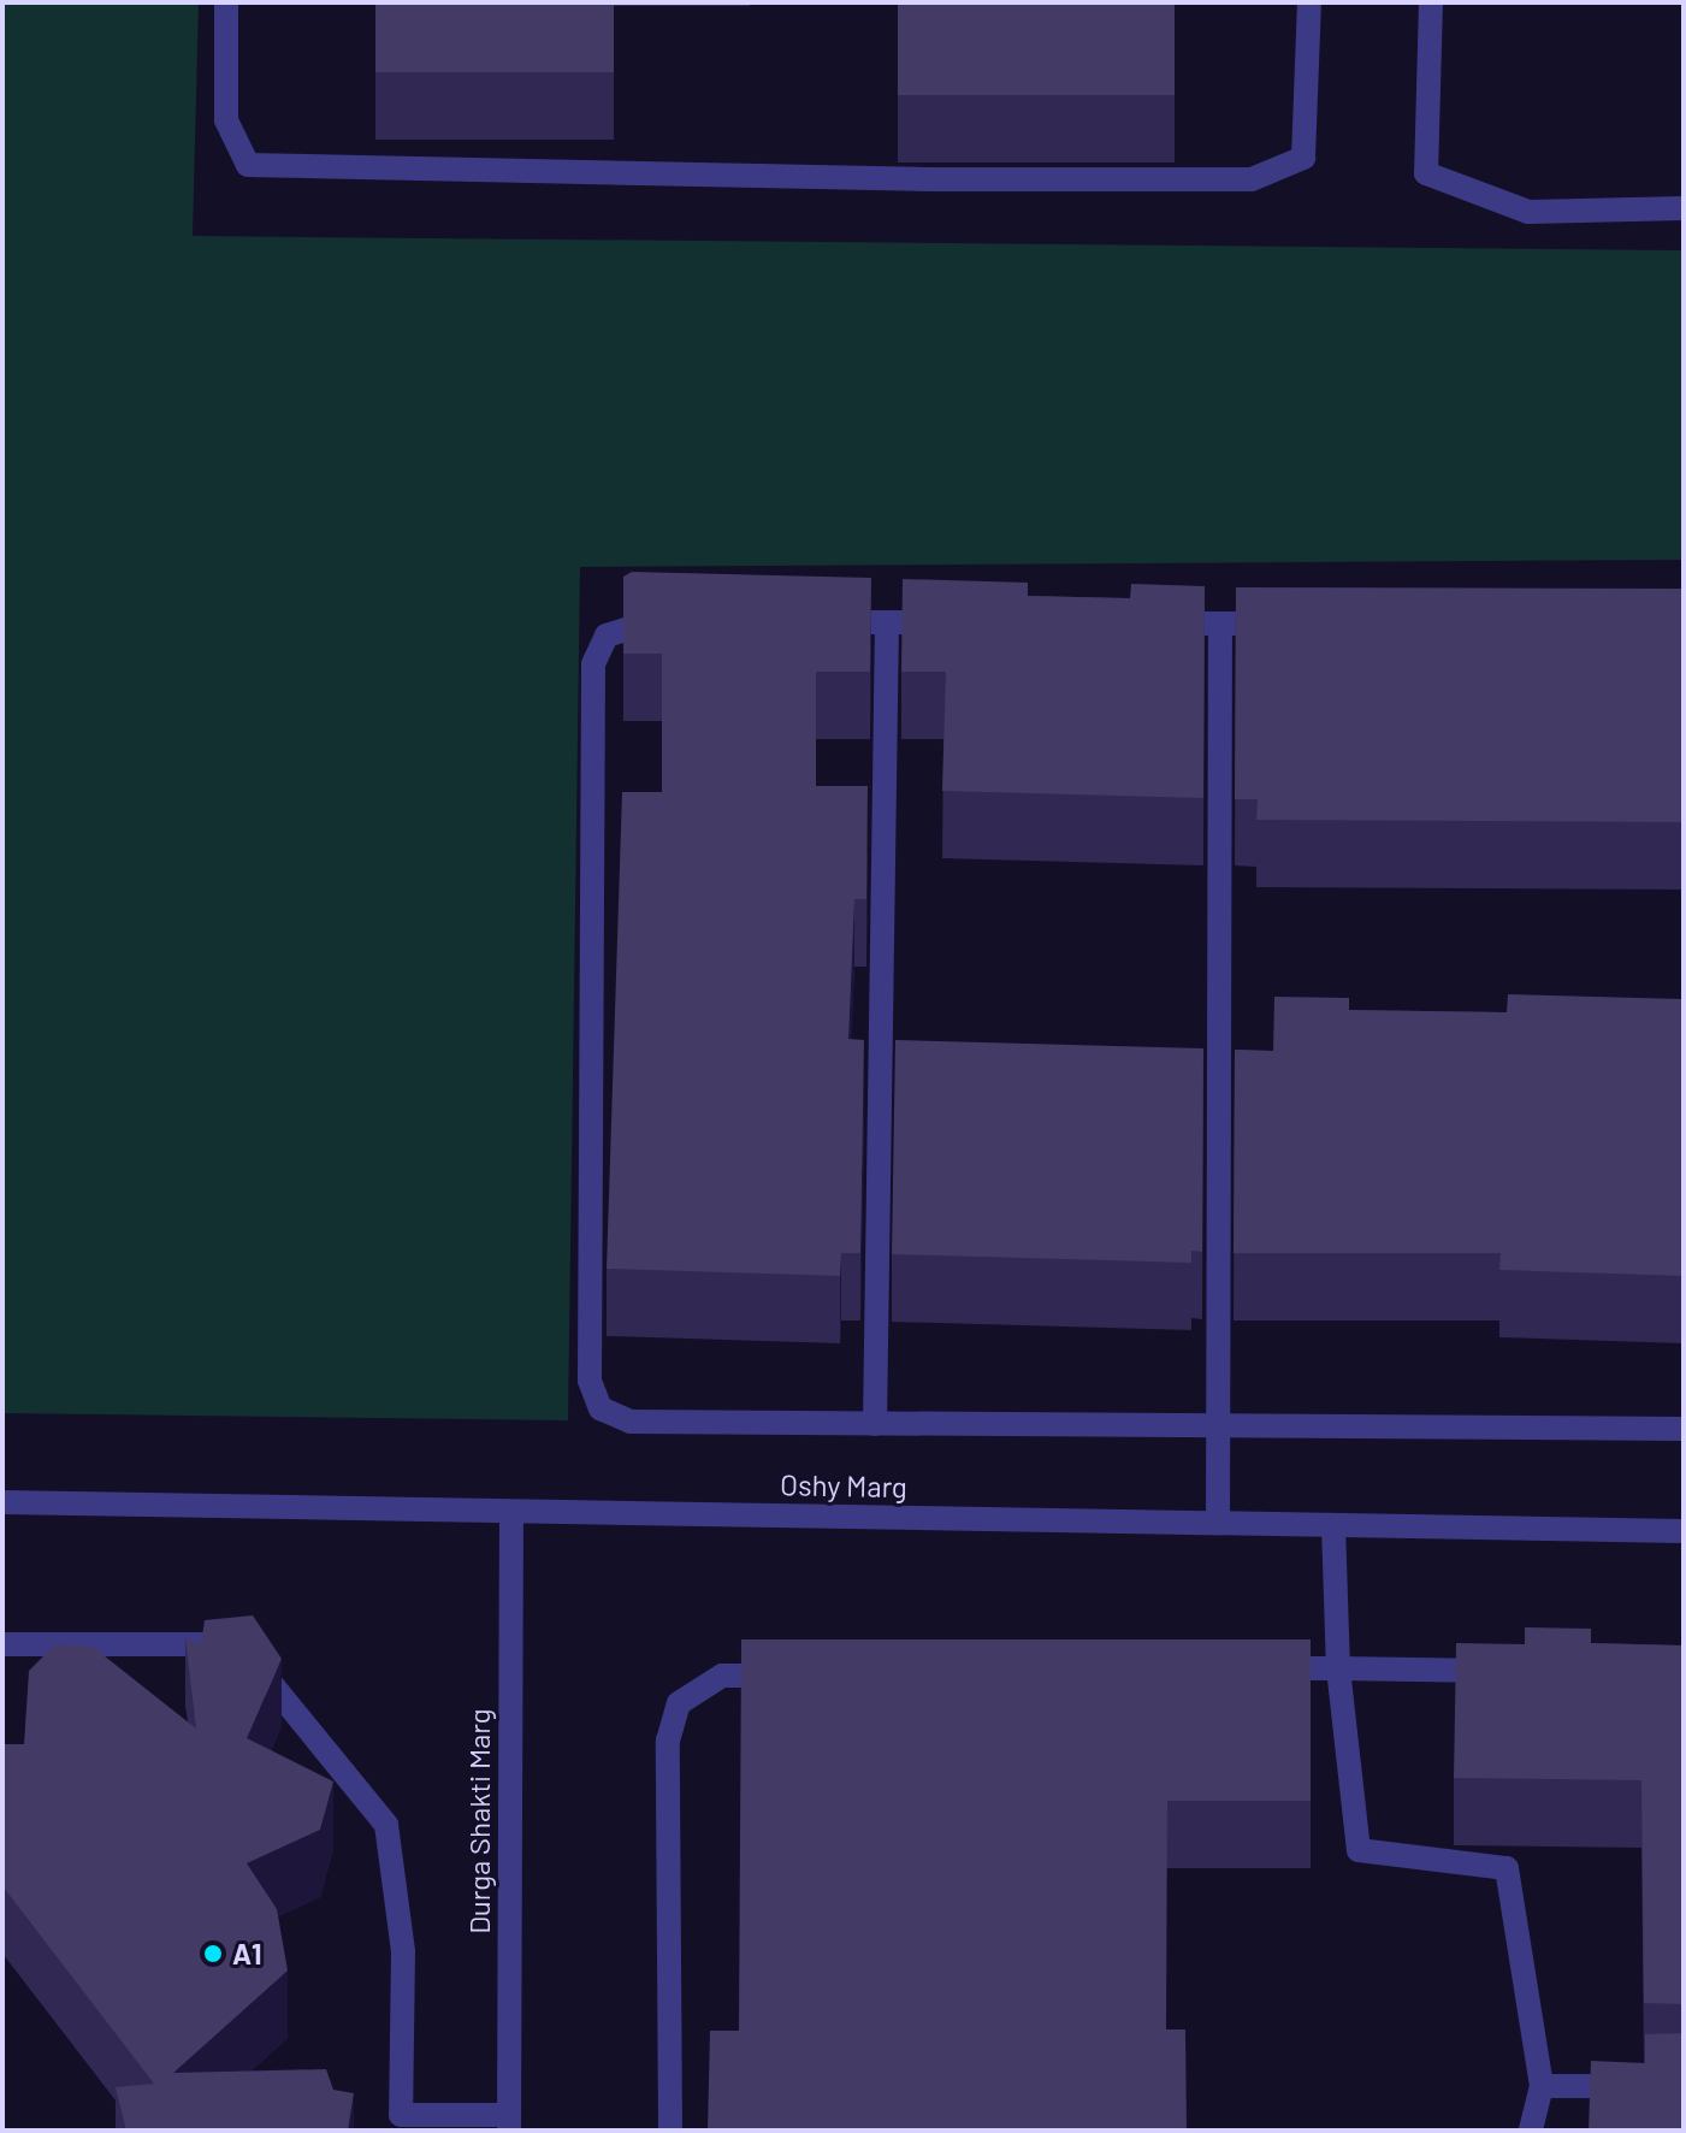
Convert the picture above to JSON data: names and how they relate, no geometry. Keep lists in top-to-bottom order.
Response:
{
  "streets": {
    "street": ["Oshy Marg", "Durga Shakti Marg"]
  },
  "crossings": [
    ["Oshy Marg", "Durga Shakti Marg"]
  ],
  "places": ["A1"]
}
